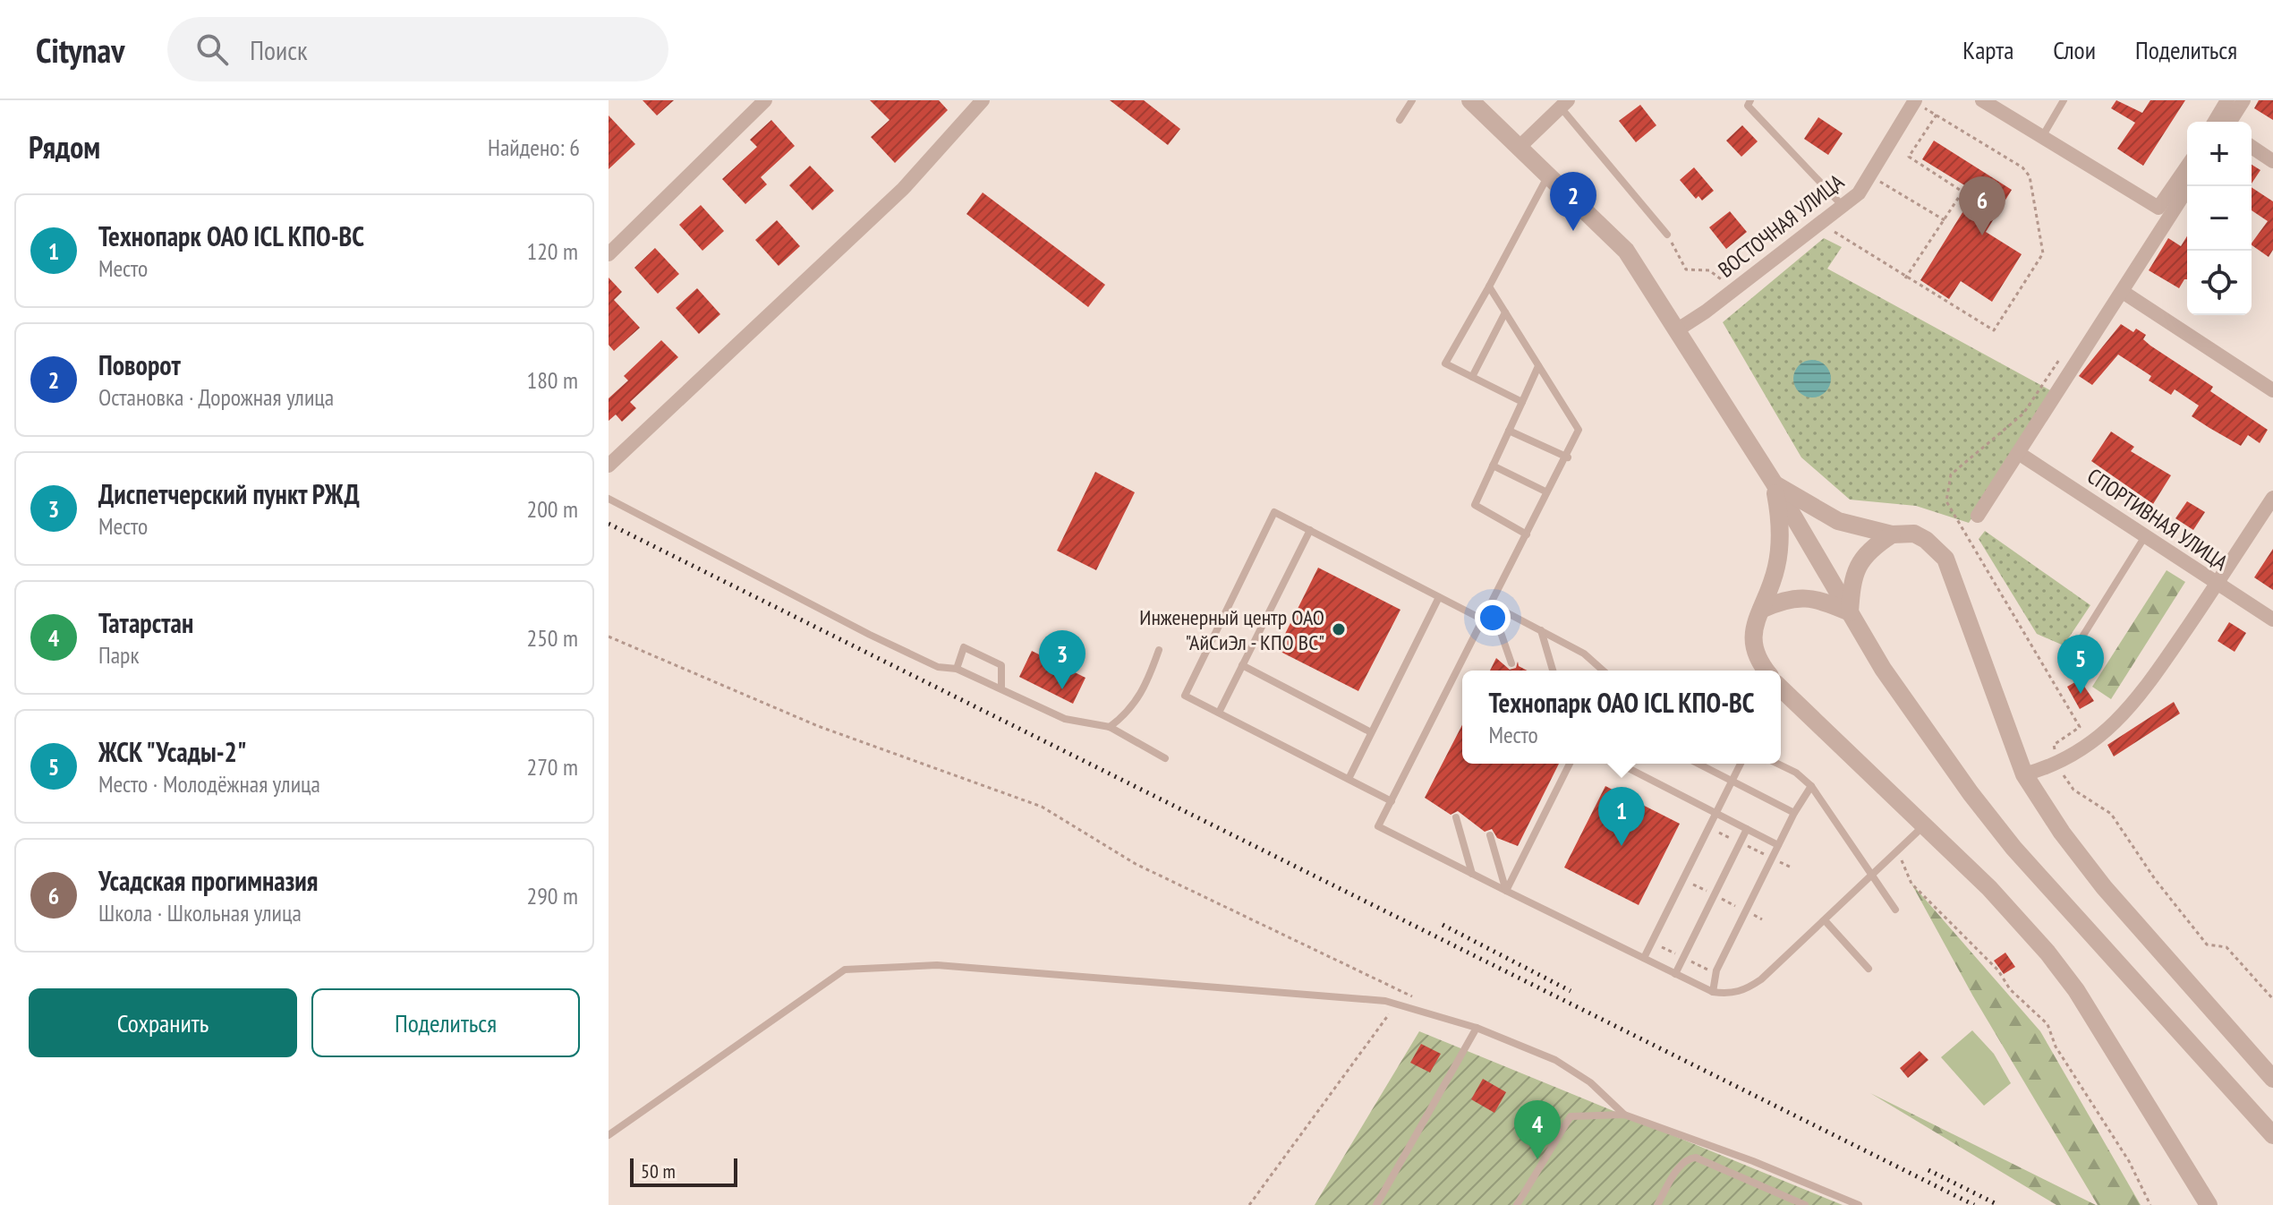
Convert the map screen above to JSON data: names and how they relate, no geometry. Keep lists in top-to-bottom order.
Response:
{
  "streets": {
    "street": ["ВОСТОЧНАЯ УЛИЦА", "СПОРТИВНАЯ УЛИЦА"]
  },
  "places": ["Инженерный центр ОАО \"АйСиЭл - КПО ВС\""],
  "scale_bar": "50 m",
  "page": {
    "header": "Citynav",
    "search": "Поиск",
    "nav": ["Карта", "Слои", "Поделиться"],
    "heading": ["Рядом", "Найдено: 6"],
    "map_buttons": ["+", "−"],
    "pins": [
      "2",
      "6",
      "3",
      "5",
      "1",
      "4"
    ],
    "list": [
      {
        "mark": "1",
        "name": "Технопарк OAO ICL КПО-ВС",
        "note": "Место",
        "value": "120 m"
      },
      {
        "mark": "2",
        "name": "Поворот",
        "note": "Остановка · Дорожная улица",
        "value": "180 m"
      },
      {
        "mark": "3",
        "name": "Диспетчерский пункт РЖД",
        "note": "Место",
        "value": "200 m"
      },
      {
        "mark": "4",
        "name": "Татарстан",
        "note": "Парк",
        "value": "250 m"
      },
      {
        "mark": "5",
        "name": "ЖСК \"Усады-2\"",
        "note": "Место · Молодёжная улица",
        "value": "270 m"
      },
      {
        "mark": "6",
        "name": "Усадская прогимназия",
        "note": "Школа · Школьная улица",
        "value": "290 m"
      }
    ],
    "popup": ["Технопарк OAO ICL КПО-ВС", "Место"],
    "buttons": ["Сохранить", "Поделиться"],
    "scale": "50 m"
  }
}
